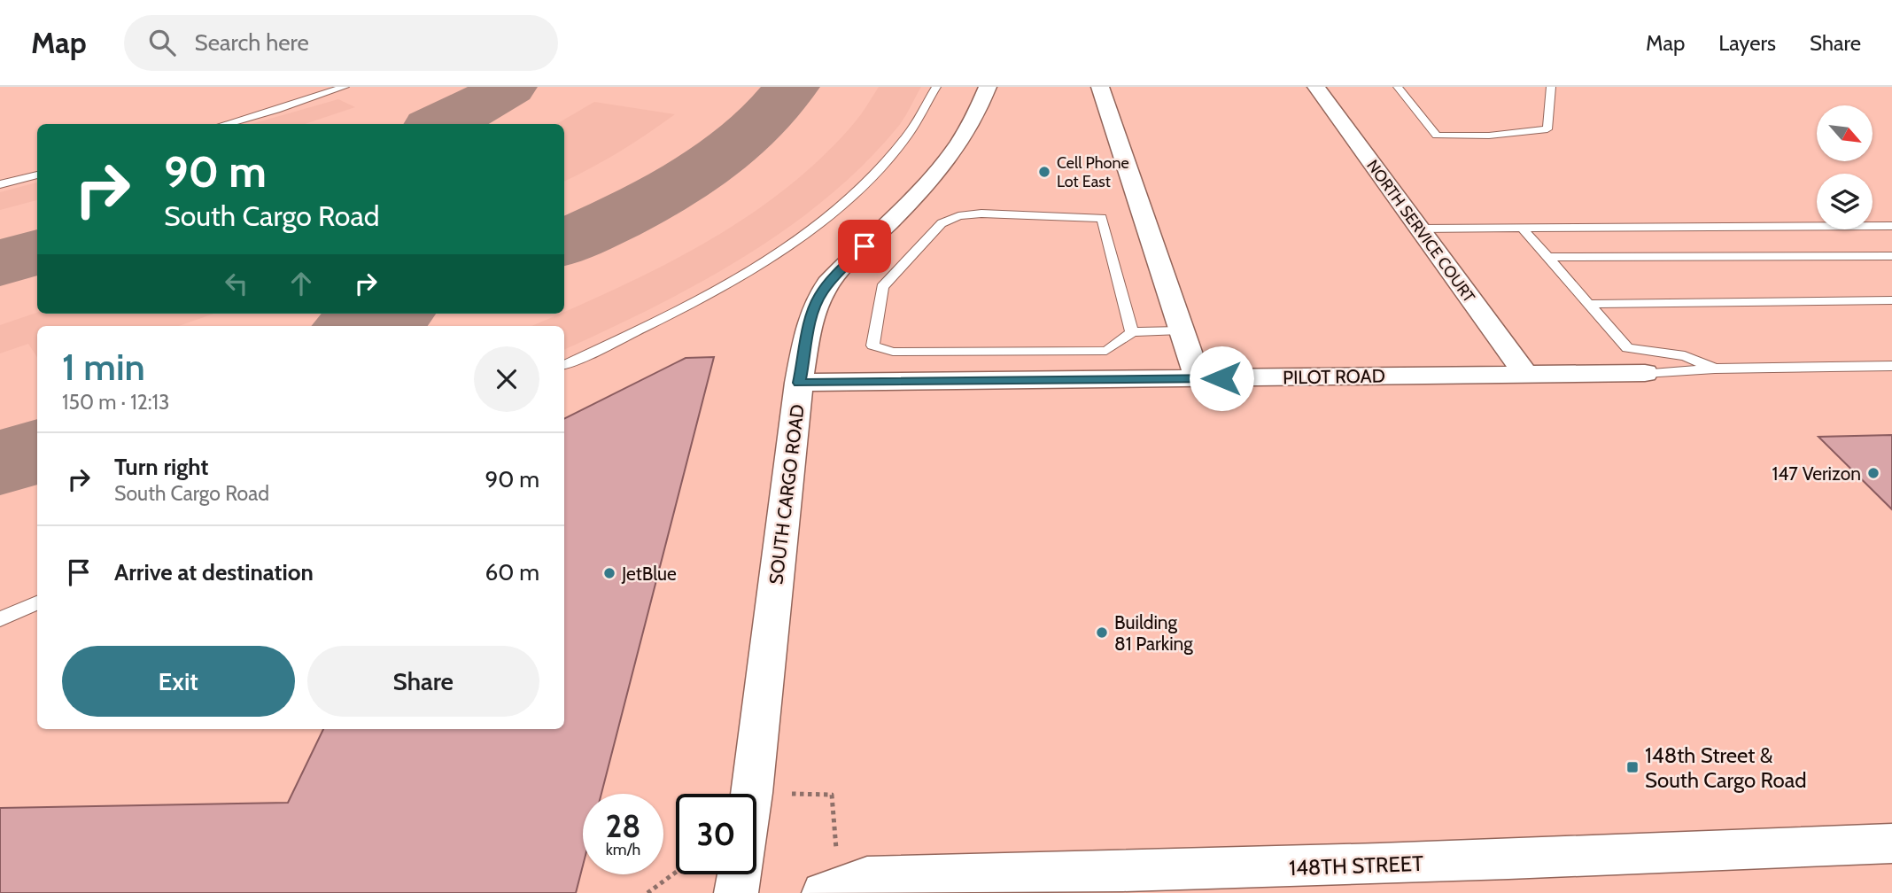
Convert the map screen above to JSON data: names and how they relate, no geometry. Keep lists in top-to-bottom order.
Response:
{
  "streets": {
    "street": [
      "NORTH SERVICE COURT",
      "PILOT ROAD",
      "SOUTH CARGO ROAD",
      "148TH STREET"
    ]
  },
  "crossings": [
    ["NORTH SERVICE COURT", "PILOT ROAD"],
    ["PILOT ROAD", "SOUTH CARGO ROAD"]
  ],
  "places": {
    "other": [
      "Cell Phone Lot East",
      "147 Verizon",
      "JetBlue",
      "Building 81 Parking"
    ],
    "transit": ["148th Street & South Cargo Road"]
  },
  "north": "bottom right",
  "page": {
    "header": "Map",
    "search": "Search here",
    "nav": ["Map", "Layers", "Share"],
    "turn": ["90 m", "South Cargo Road"],
    "heading": ["1 min", "150 m · 12:13"],
    "list": [
      {
        "name": "Turn right",
        "note": "South Cargo Road",
        "value": "90 m"
      },
      {
        "name": "Arrive at destination",
        "value": "60 m"
      }
    ],
    "buttons": ["Exit", "Share"],
    "speed": "28 km/h",
    "limit": "30"
  }
}
